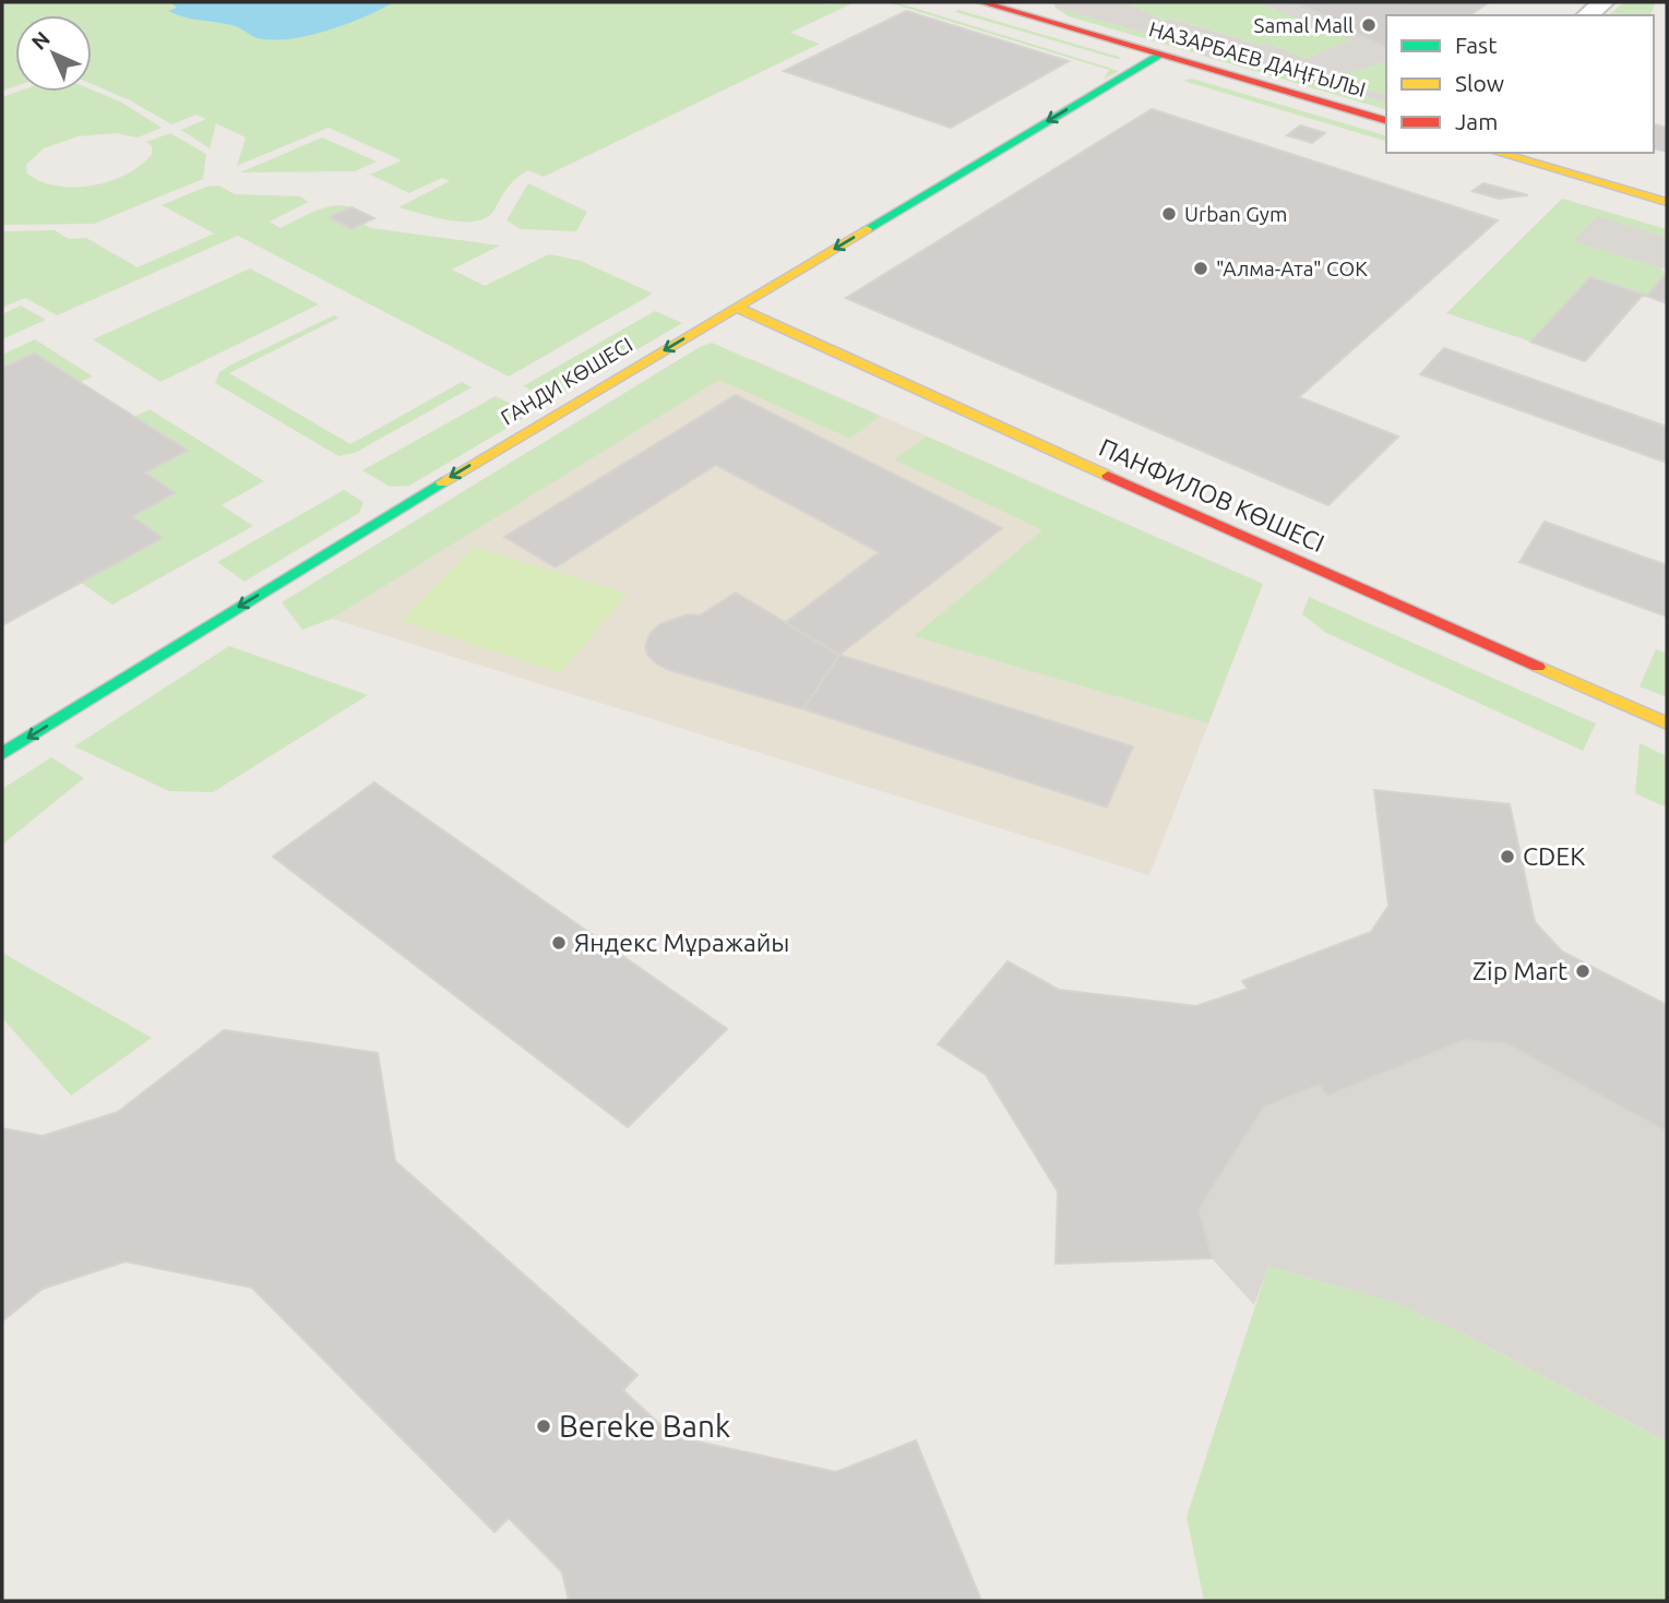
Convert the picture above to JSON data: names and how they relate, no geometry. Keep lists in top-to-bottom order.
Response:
{
  "streets": {
    "street": ["НАЗАРБАЕВ ДАҢҒЫЛЫ", "ГАНДИ КӨШЕСІ", "ПАНФИЛОВ КӨШЕСІ"]
  },
  "crossings": [
    ["НАЗАРБАЕВ ДАҢҒЫЛЫ", "ГАНДИ КӨШЕСІ"],
    ["ГАНДИ КӨШЕСІ", "ПАНФИЛОВ КӨШЕСІ"]
  ],
  "one_way": ["ГАНДИ КӨШЕСІ"],
  "places": [
    "Samal Mall",
    "Urban Gym",
    "\"Алма-Ата\" СОК",
    "CDEK",
    "Яндекс Мұражайы",
    "Zip Mart",
    "Bereke Bank"
  ],
  "legend": ["Fast", "Slow", "Jam"],
  "north": "top left"
}
